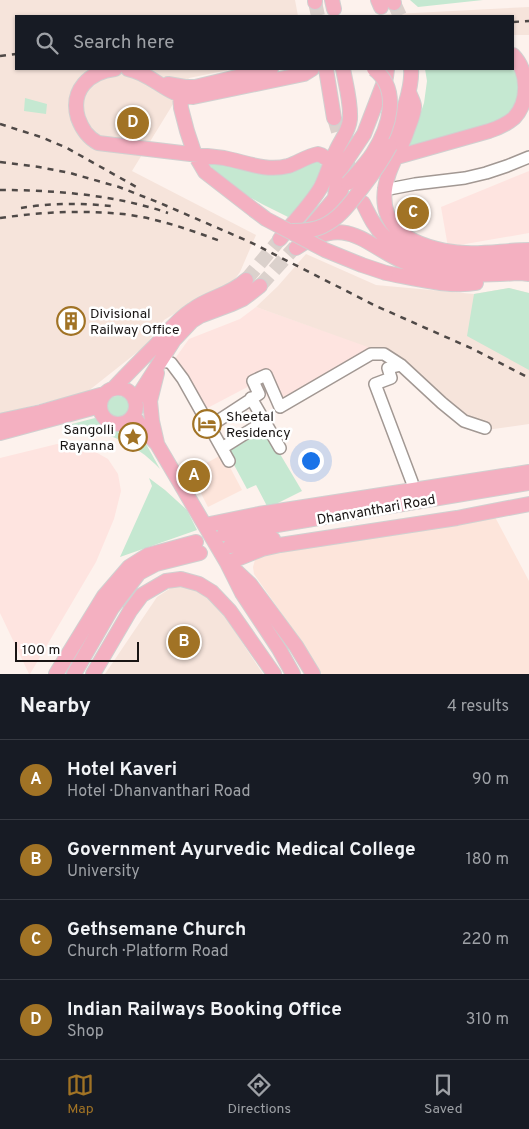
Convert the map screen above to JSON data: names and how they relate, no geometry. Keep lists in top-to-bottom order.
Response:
{
  "streets": {
    "main road": ["Dhanvanthari Road"]
  },
  "places": {
    "building": ["Divisional Railway Office"],
    "hotel": ["Sheetal Residency"],
    "place": ["Sangolli Rayanna"]
  },
  "scale_bar": "100 m",
  "page": {
    "search": "Search here",
    "pins": [
      "D",
      "C",
      "A",
      "B"
    ],
    "scale": "100 m",
    "heading": ["Nearby", "4 results"],
    "list": [
      {
        "mark": "A",
        "name": "Hotel Kaveri",
        "note": "Hotel · Dhanvanthari Road",
        "value": "90 m"
      },
      {
        "mark": "B",
        "name": "Government Ayurvedic Medical College",
        "note": "University",
        "value": "180 m"
      },
      {
        "mark": "C",
        "name": "Gethsemane Church",
        "note": "Church · Platform Road",
        "value": "220 m"
      },
      {
        "mark": "D",
        "name": "Indian Railways Booking Office",
        "note": "Shop",
        "value": "310 m"
      }
    ],
    "nav": ["Map", "Directions", "Saved"]
  }
}
